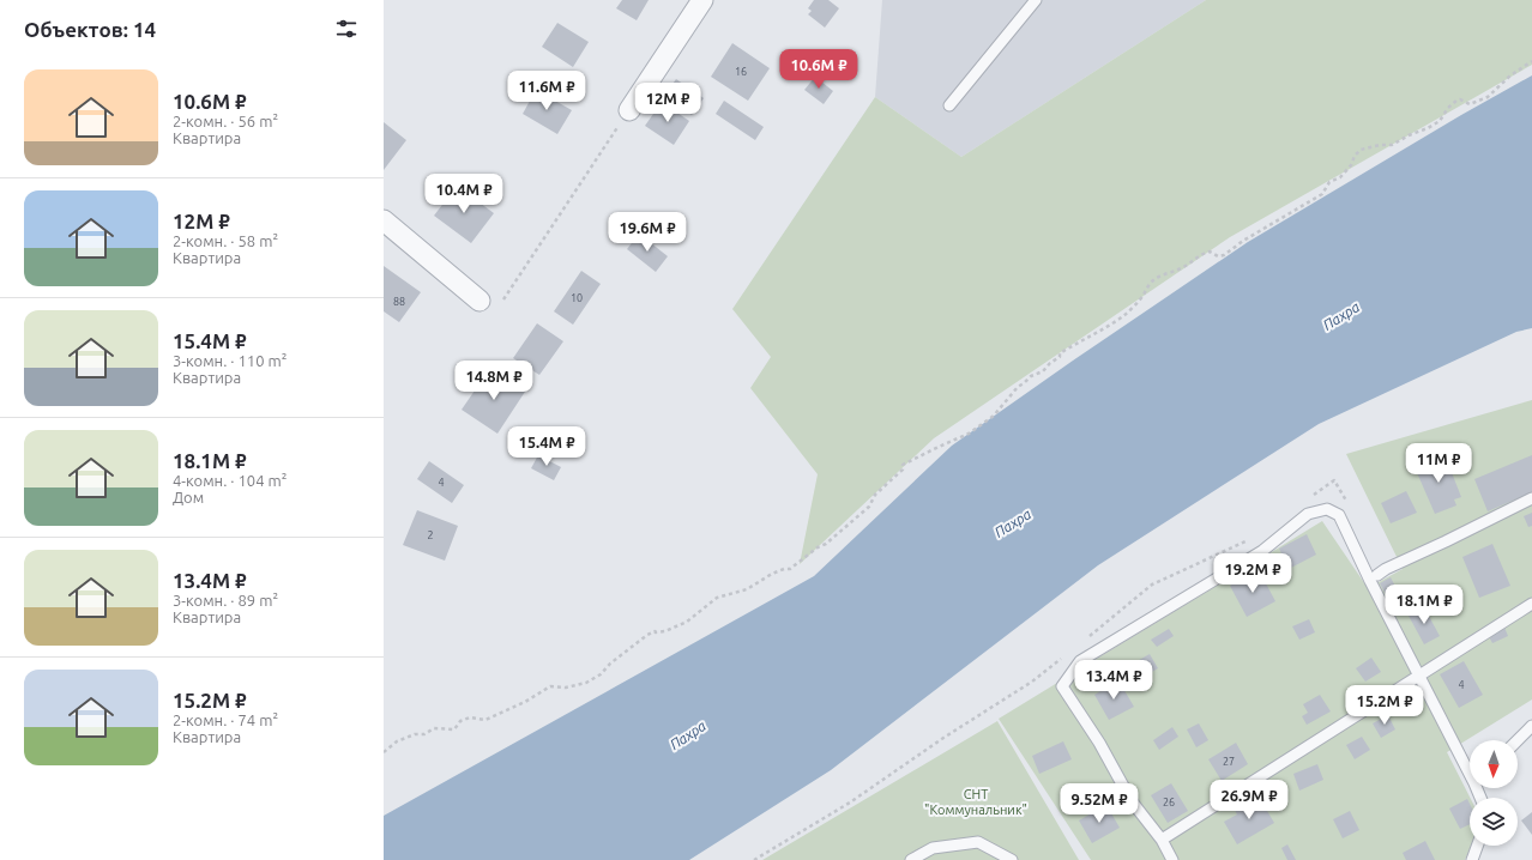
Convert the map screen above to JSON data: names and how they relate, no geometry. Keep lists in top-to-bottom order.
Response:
{
  "water": ["Пахра"],
  "parks": ["СНТ \"Коммунальник\""],
  "house_numbers": [
    "16",
    "10",
    "88",
    "4",
    "2",
    "4",
    "27",
    "26"
  ],
  "north": "bottom",
  "page": {
    "heading": "Объектов: 14",
    "price": [
      "10.6M ₽",
      "11.6M ₽",
      "12M ₽",
      "10.4M ₽",
      "19.6M ₽",
      "14.8M ₽",
      "15.4M ₽",
      "11M ₽",
      "19.2M ₽",
      "18.1M ₽",
      "13.4M ₽",
      "15.2M ₽",
      "26.9M ₽",
      "9.52M ₽"
    ],
    "list": [
      {
        "name": "10.6M ₽",
        "note": "2-комн. · 56 m² · Квартира"
      },
      {
        "name": "12M ₽",
        "note": "2-комн. · 58 m² · Квартира"
      },
      {
        "name": "15.4M ₽",
        "note": "3-комн. · 110 m² · Квартира"
      },
      {
        "name": "18.1M ₽",
        "note": "4-комн. · 104 m² · Дом"
      },
      {
        "name": "13.4M ₽",
        "note": "3-комн. · 89 m² · Квартира"
      },
      {
        "name": "15.2M ₽",
        "note": "2-комн. · 74 m² · Квартира"
      }
    ]
  }
}
